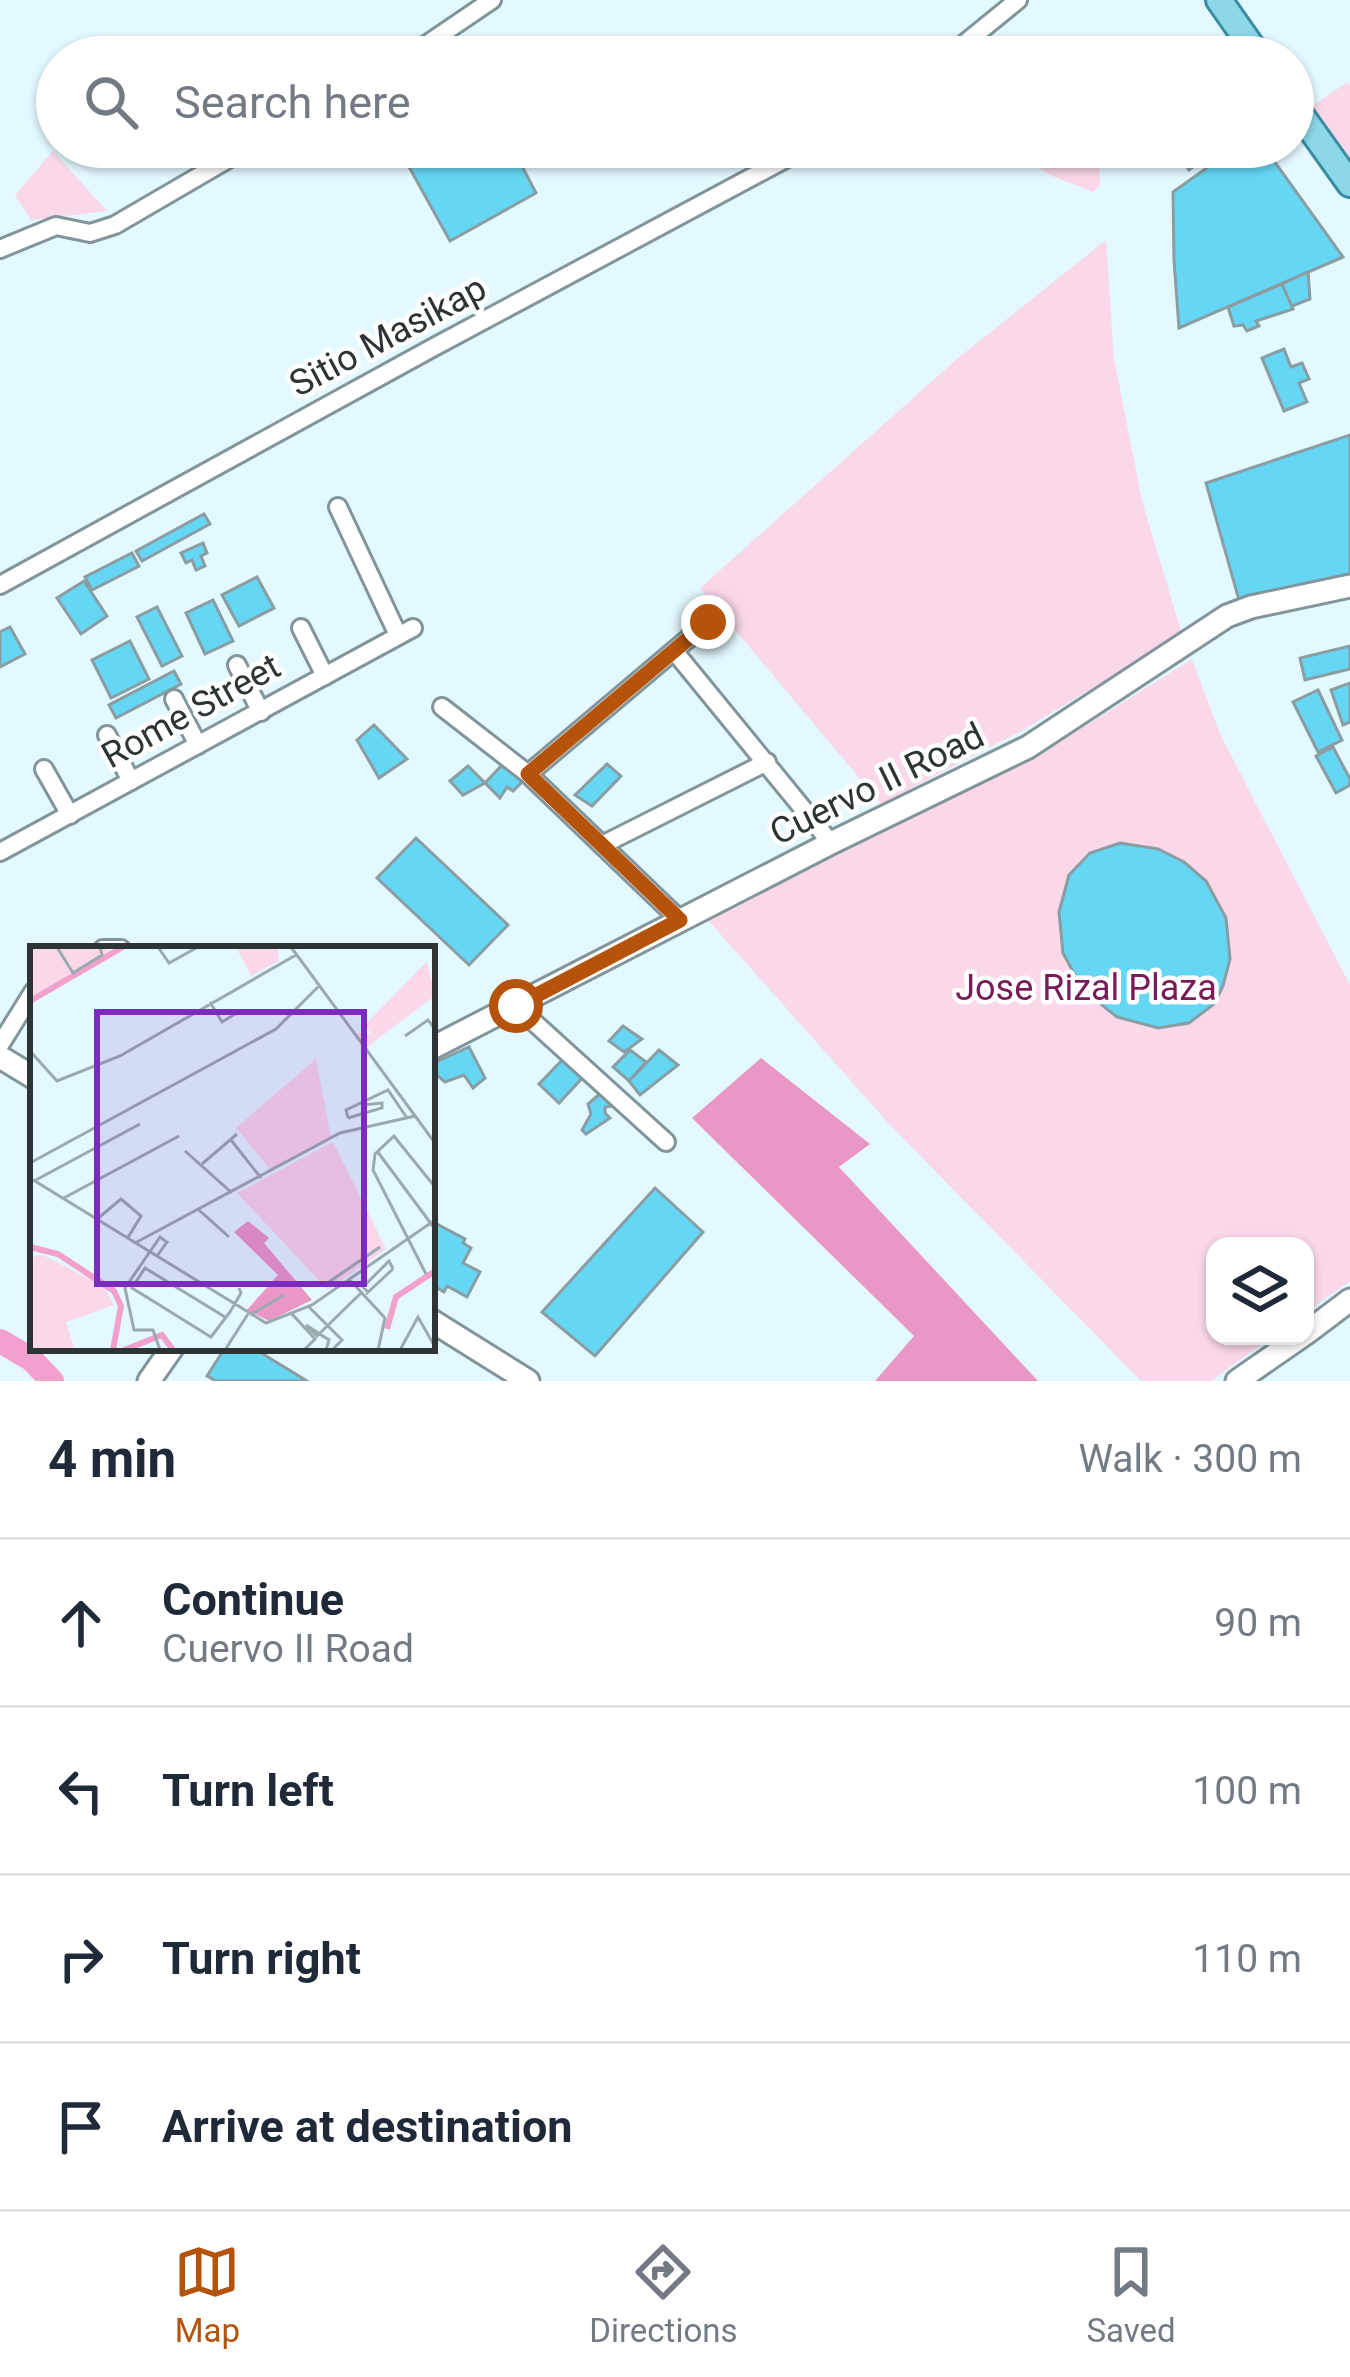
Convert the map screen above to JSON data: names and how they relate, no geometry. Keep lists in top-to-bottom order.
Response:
{
  "streets": {
    "street": ["Sitio Masikap", "Rome Street", "Cuervo II Road"]
  },
  "parks": ["Jose Rizal Plaza"],
  "page": {
    "search": "Search here",
    "heading": ["4 min", "Walk · 300 m"],
    "list": [
      ["Continue", "Cuervo II Road", "90 m"],
      ["Turn left", "100 m"],
      ["Turn right", "110 m"],
      "Arrive at destination"
    ],
    "nav": ["Map", "Directions", "Saved"]
  }
}
